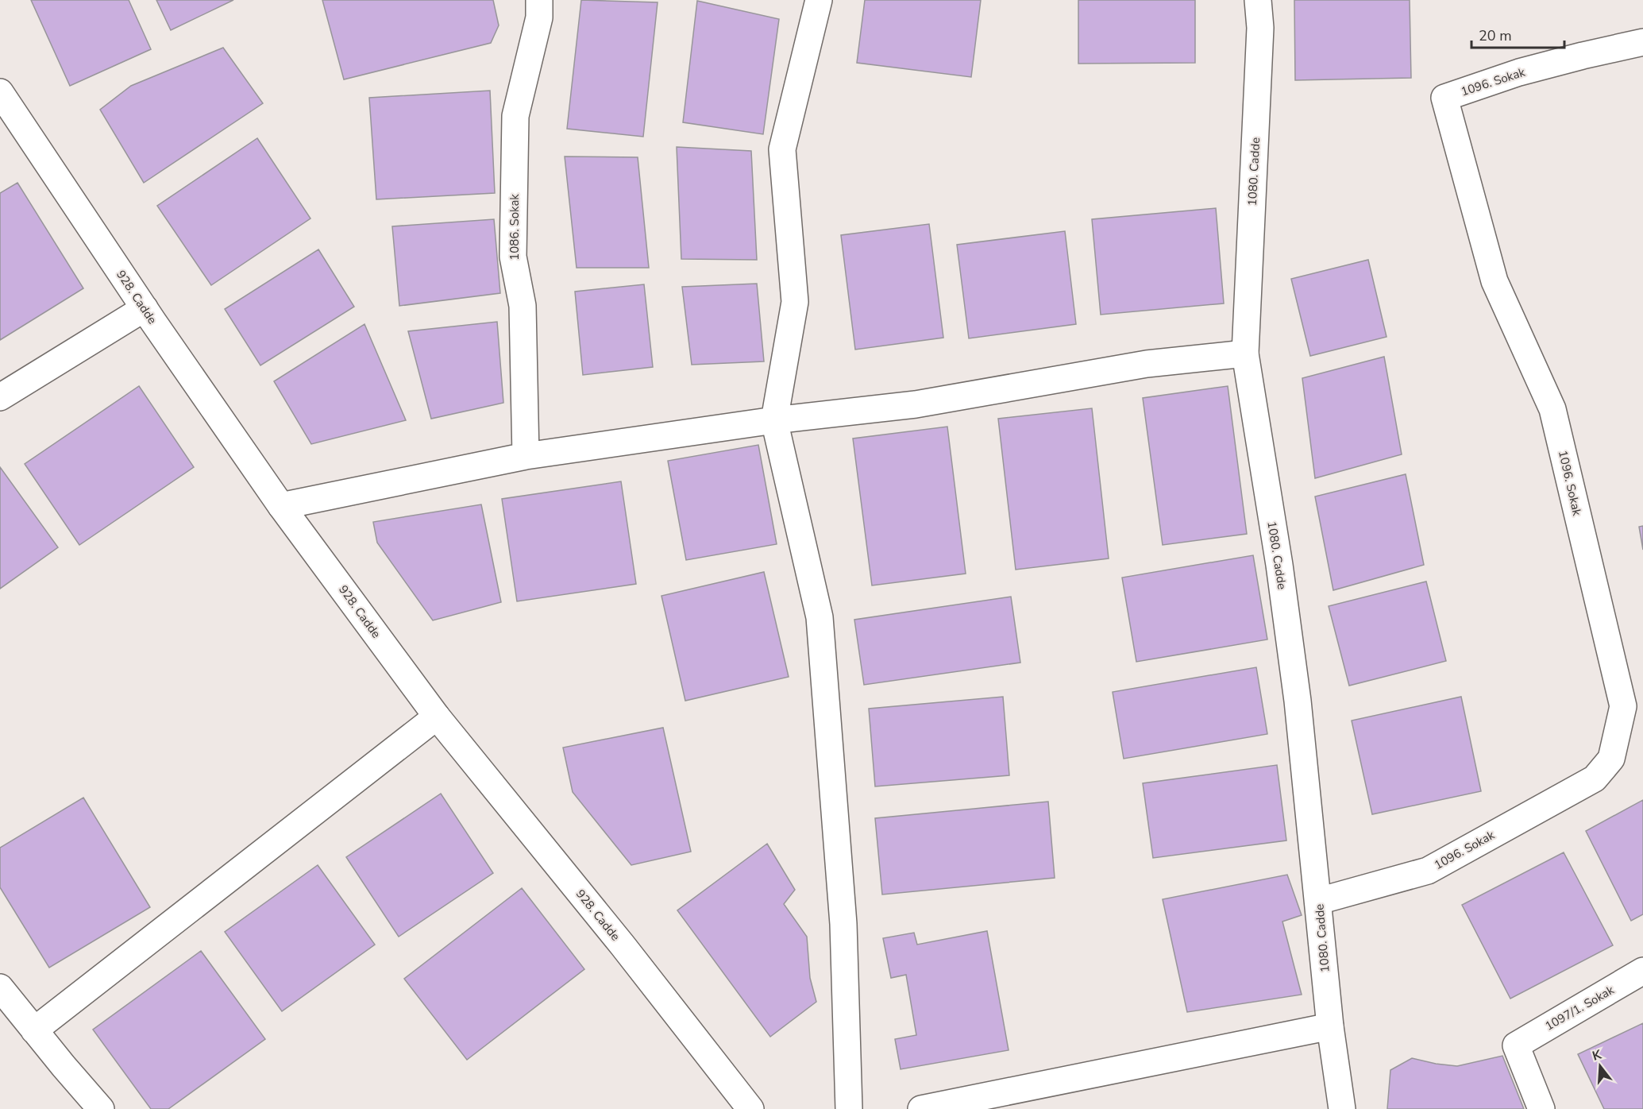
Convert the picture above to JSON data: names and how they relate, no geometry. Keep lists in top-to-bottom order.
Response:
{
  "streets": {
    "street": [
      "1096. Sokak",
      "1080. Cadde",
      "1086. Sokak",
      "928. Cadde",
      "1097/1. Sokak"
    ]
  },
  "crossings": [
    ["1096. Sokak", "1080. Cadde"]
  ],
  "scale_bar": "20 m",
  "north": "top"
}
